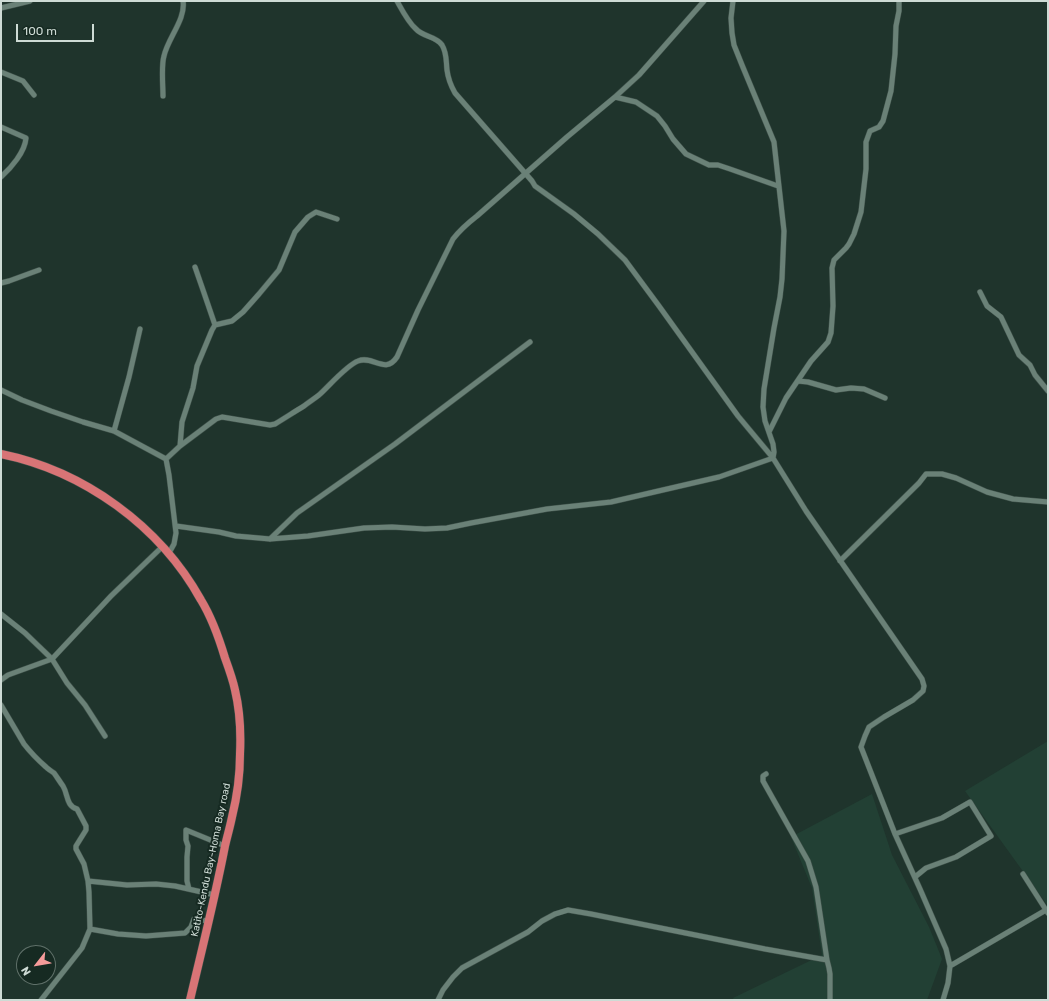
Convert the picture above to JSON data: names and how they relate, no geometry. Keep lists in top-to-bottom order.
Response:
{
  "streets": {
    "highway": ["Katito-Kendu Bay-Homa Bay road"]
  },
  "scale_bar": "100 m",
  "north": "bottom left"
}
